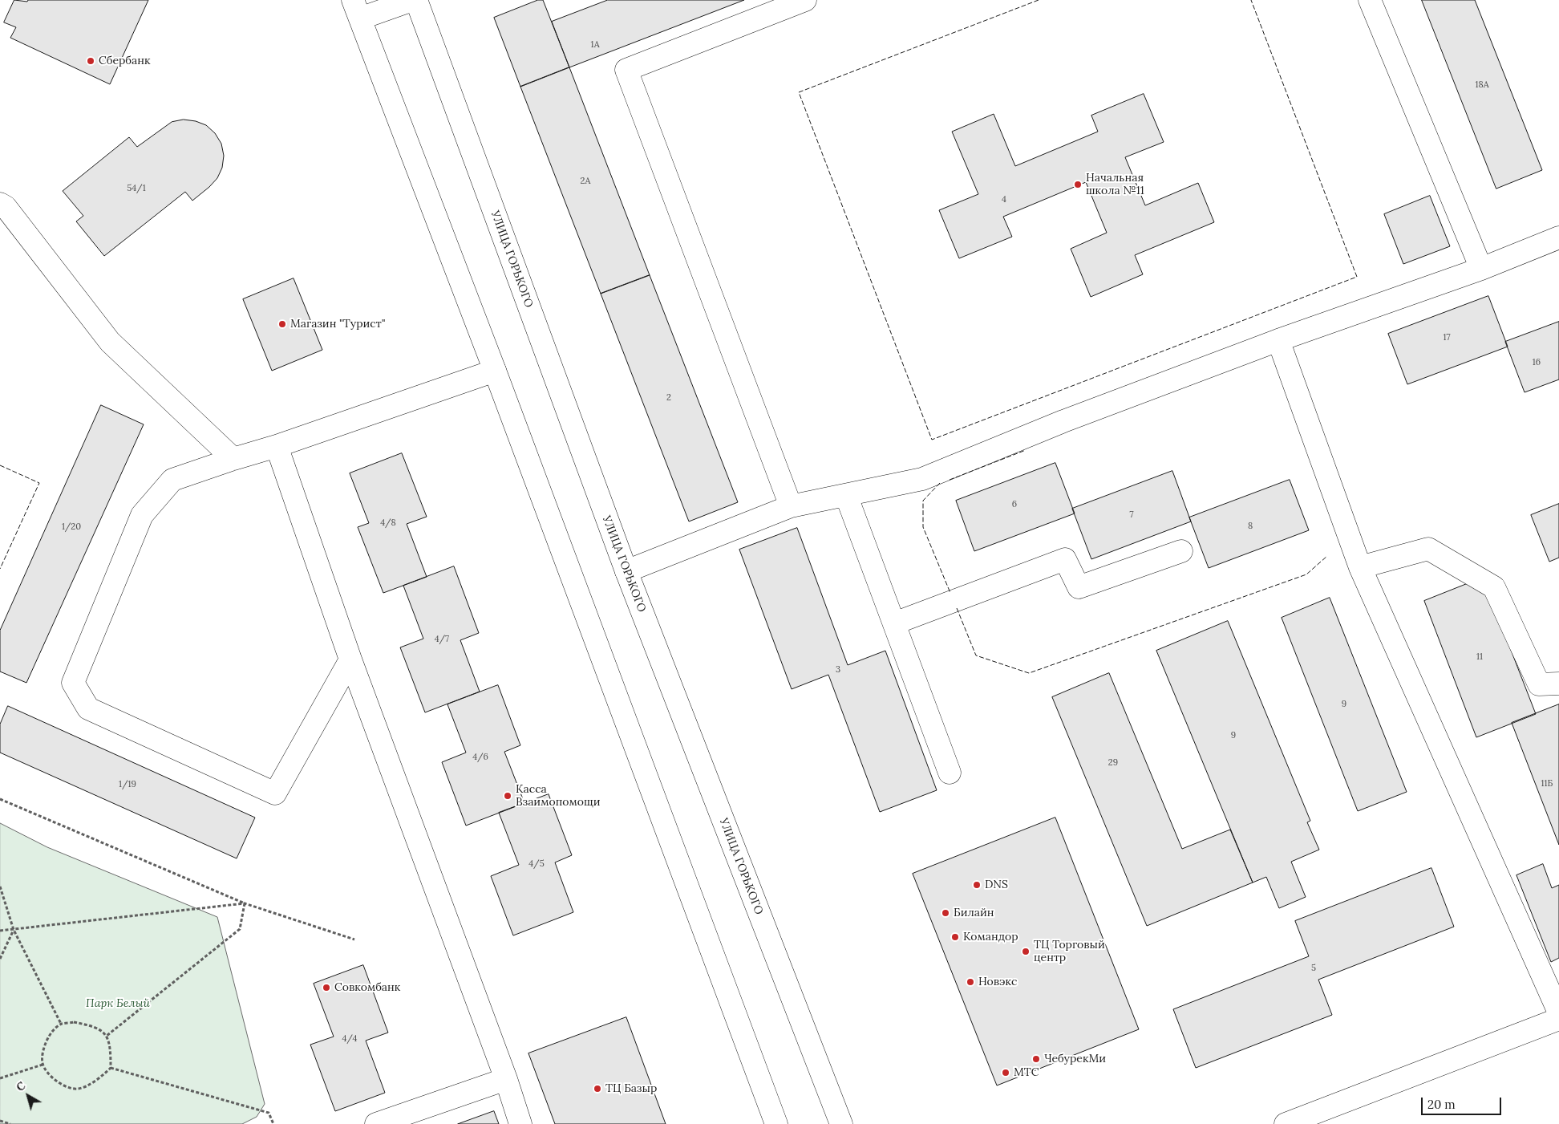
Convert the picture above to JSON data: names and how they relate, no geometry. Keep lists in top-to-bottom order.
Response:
{
  "streets": {
    "main road": ["УЛИЦА ГОРЬКОГО"]
  },
  "parks": ["Парк Белый"],
  "places": [
    "Сбербанк",
    "Начальная школа №11",
    "Магазин \"Турист\"",
    "Касса Взаимопомощи",
    "DNS",
    "Билайн",
    "Командор",
    "ТЦ Торговый центр",
    "Новэкс",
    "Совкомбанк",
    "ЧебурекМи",
    "МТС",
    "ТЦ Базыр"
  ],
  "house_numbers": [
    "1А",
    "18А",
    "2А",
    "54/1",
    "4",
    "17",
    "16",
    "2",
    "6",
    "7",
    "4/8",
    "8",
    "1/20",
    "4/7",
    "11",
    "3",
    "9",
    "9",
    "4/6",
    "29",
    "11Б",
    "1/19",
    "4/5",
    "5",
    "4/4"
  ],
  "scale_bar": "20 m",
  "north": "top left"
}
